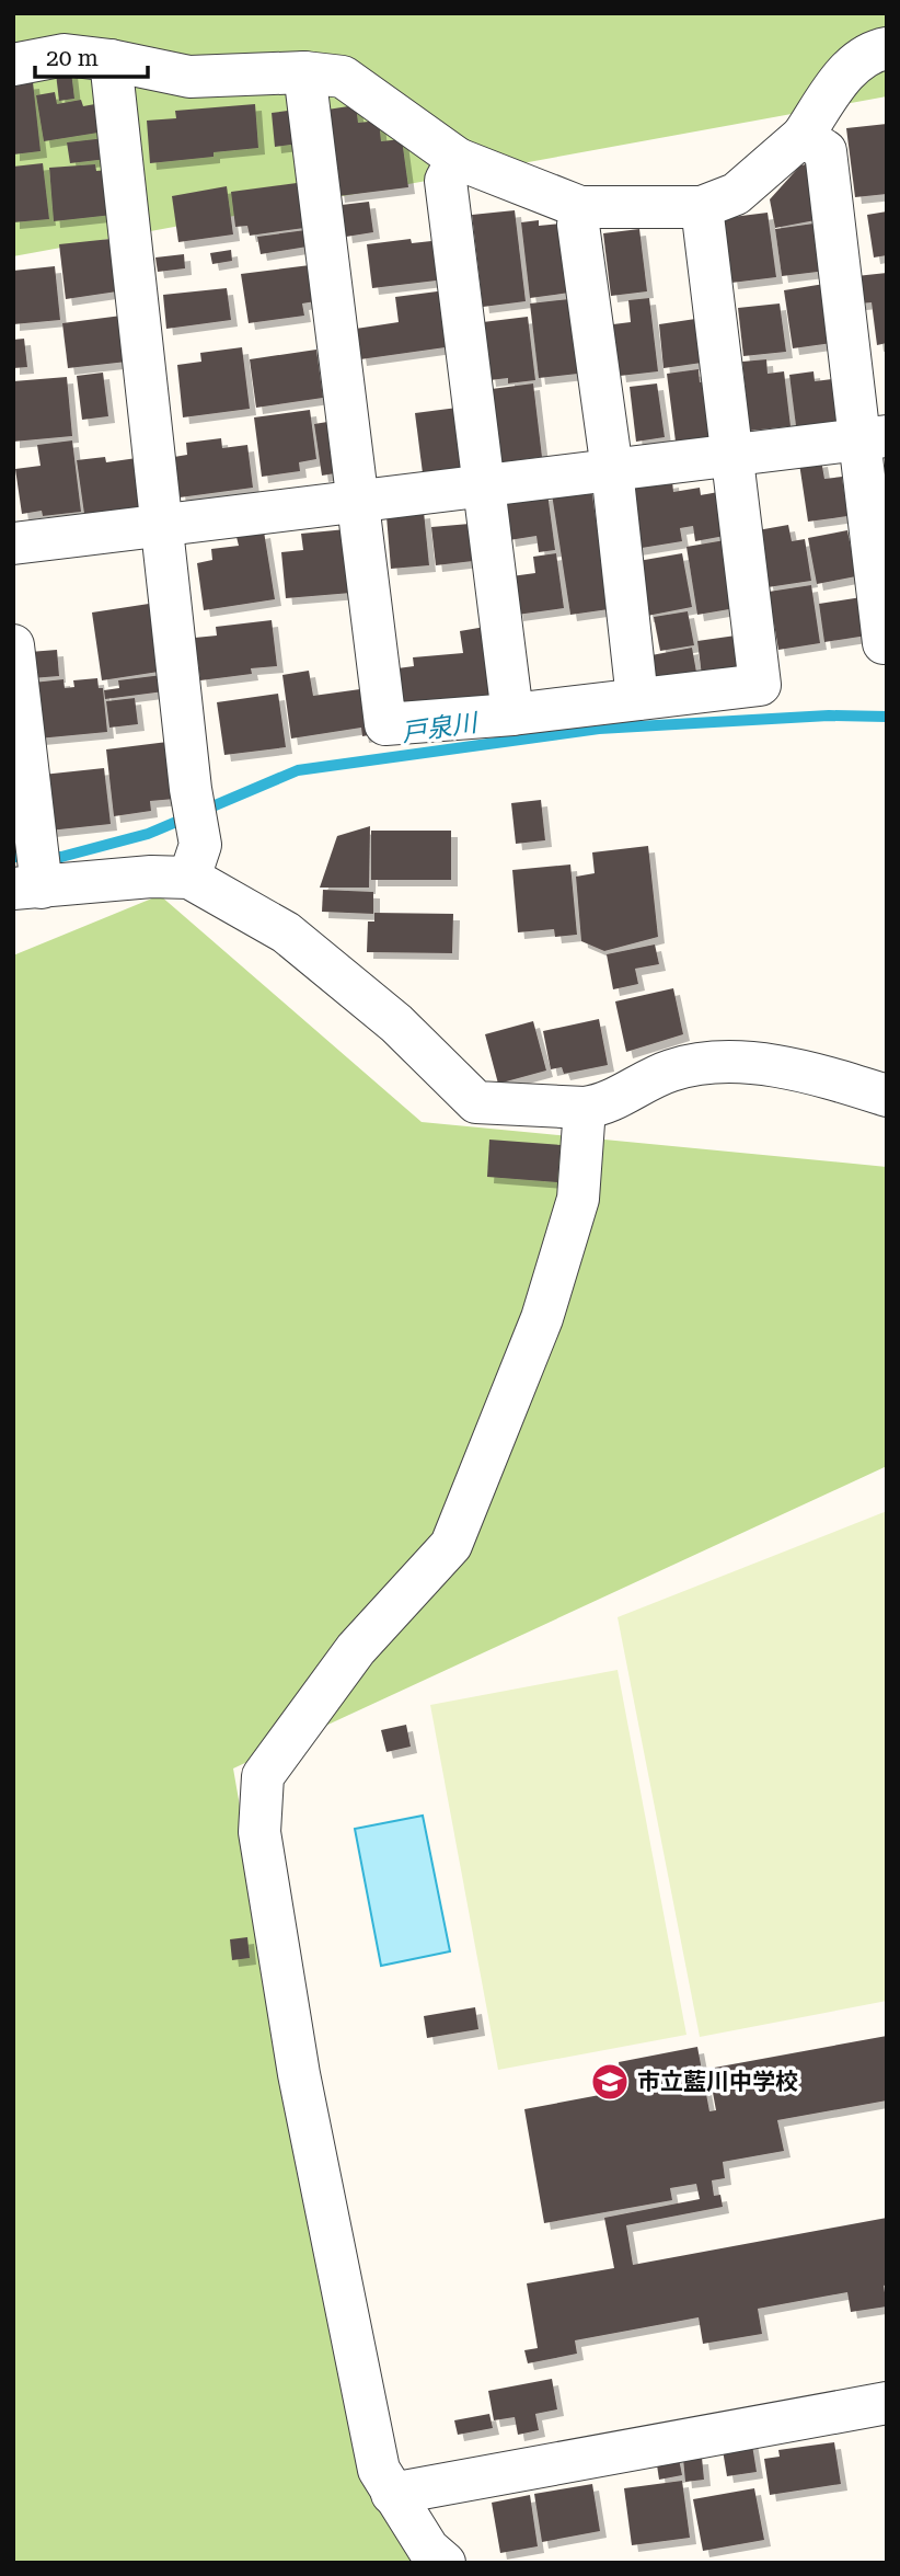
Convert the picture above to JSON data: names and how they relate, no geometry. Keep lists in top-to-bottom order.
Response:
{
  "water": ["戸泉川"],
  "places": {
    "school or university": ["市立藍川中学校"]
  },
  "scale_bar": "20 m"
}
